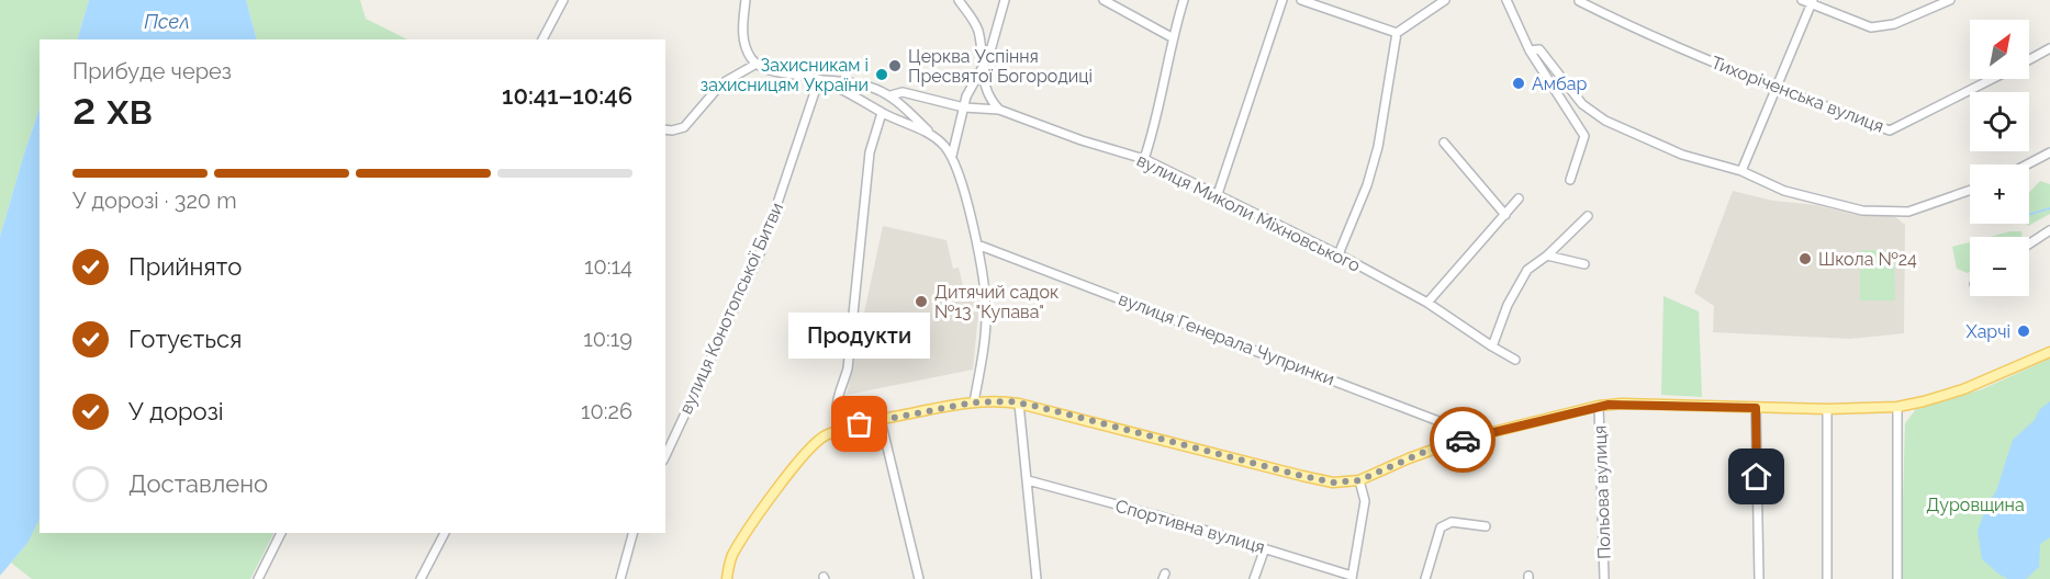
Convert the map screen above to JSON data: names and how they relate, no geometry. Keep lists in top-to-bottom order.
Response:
{
  "streets": {
    "street": [
      "Тихоріченська вулиця",
      "вулиця Миколи Міхновського",
      "вулиця Конотопської Битви",
      "вулиця Генерала Чупринки",
      "Польова вулиця",
      "Спортивна вулиця"
    ]
  },
  "water": ["Псел"],
  "parks": ["Дуровщина"],
  "places": [
    "Церква Успіння Пресвятої Богородиці",
    "Захисникам і захисницям України",
    "Амбар",
    "Школа №24",
    "Дитячий садок №13 \"Купава\"",
    "Харчі",
    "Продукти"
  ],
  "north": "top right",
  "page": {
    "map_buttons": ["+", "−"],
    "heading": ["2 хв", "Прибуде через", "10:41–10:46"],
    "bar": "У дорозі · 320 m",
    "list": [
      ["Прийнято", "10:14"],
      ["Готується", "10:19"],
      ["У дорозі", "10:26"],
      "Доставлено"
    ],
    "bubble": "Продукти"
  }
}
